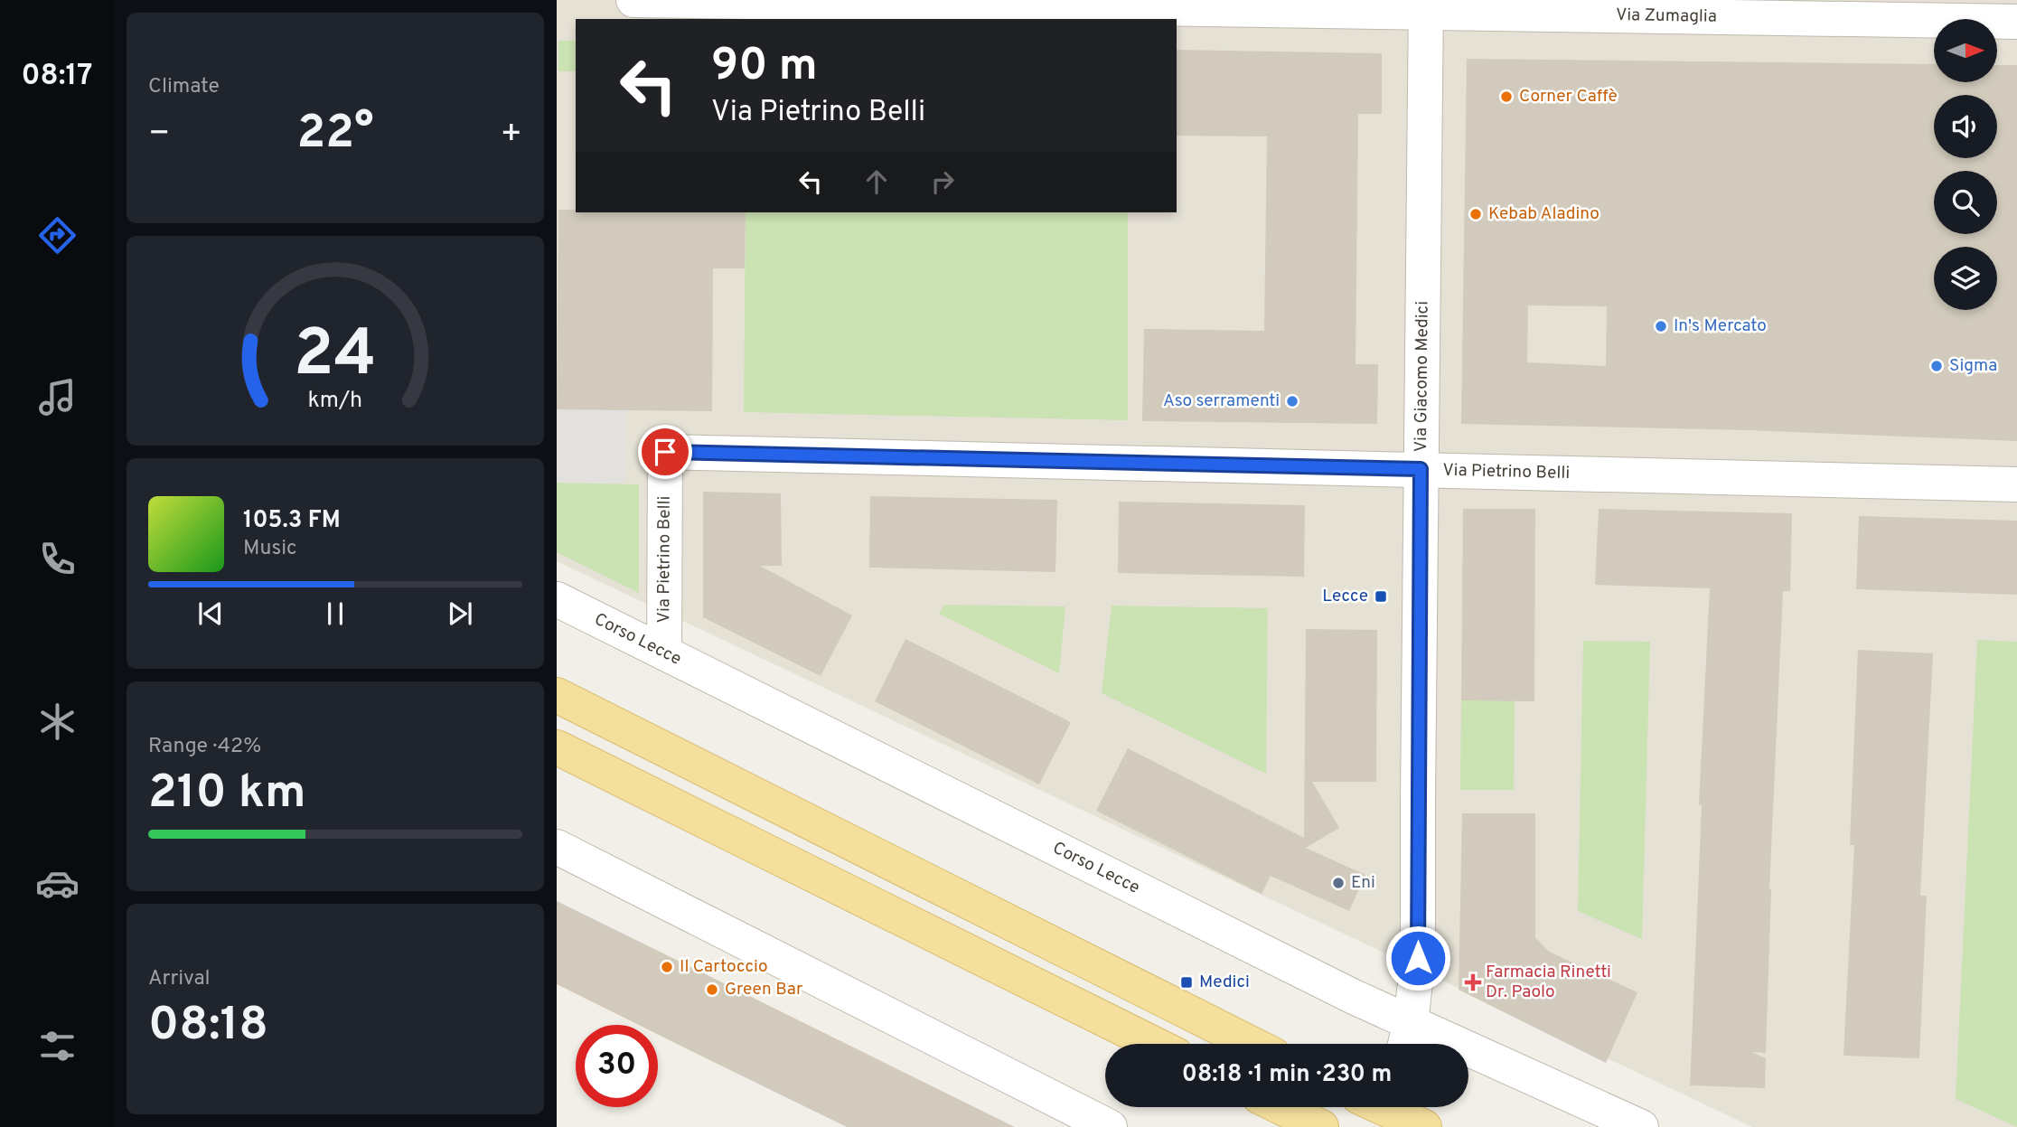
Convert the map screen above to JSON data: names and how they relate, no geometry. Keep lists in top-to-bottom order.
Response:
{
  "streets": {
    "street": [
      "Via Zumaglia",
      "Via Giacomo Medici",
      "Via Pietrino Belli",
      "Corso Lecce"
    ]
  },
  "crossings": [
    ["Via Zumaglia", "Via Giacomo Medici"],
    ["Via Giacomo Medici", "Via Pietrino Belli"],
    ["Via Giacomo Medici", "Corso Lecce"],
    ["Via Pietrino Belli", "Corso Lecce"]
  ],
  "places": {
    "other": [
      "Corner Caffè",
      "Kebab Aladino",
      "In's Mercato",
      "Sigma",
      "Aso serramenti",
      "Eni",
      "Il Cartoccio",
      "Green Bar"
    ],
    "transit": ["Lecce", "Medici"],
    "health": ["Farmacia Rinetti Dr. Paolo"]
  },
  "north": "right",
  "page": {
    "tabs": "08:17",
    "tile": [
      "Climate",
      ["Range · 42%", "210 km"],
      ["Arrival", "08:18"]
    ],
    "turn": ["90 m", "Via Pietrino Belli"],
    "heat": ["−", "22°", "+"],
    "song": ["105.3 FM", "Music"],
    "limit": "30",
    "trip": "08:18 · 1 min · 230 m",
    "gauge": ["24", "km/h"]
  }
}
